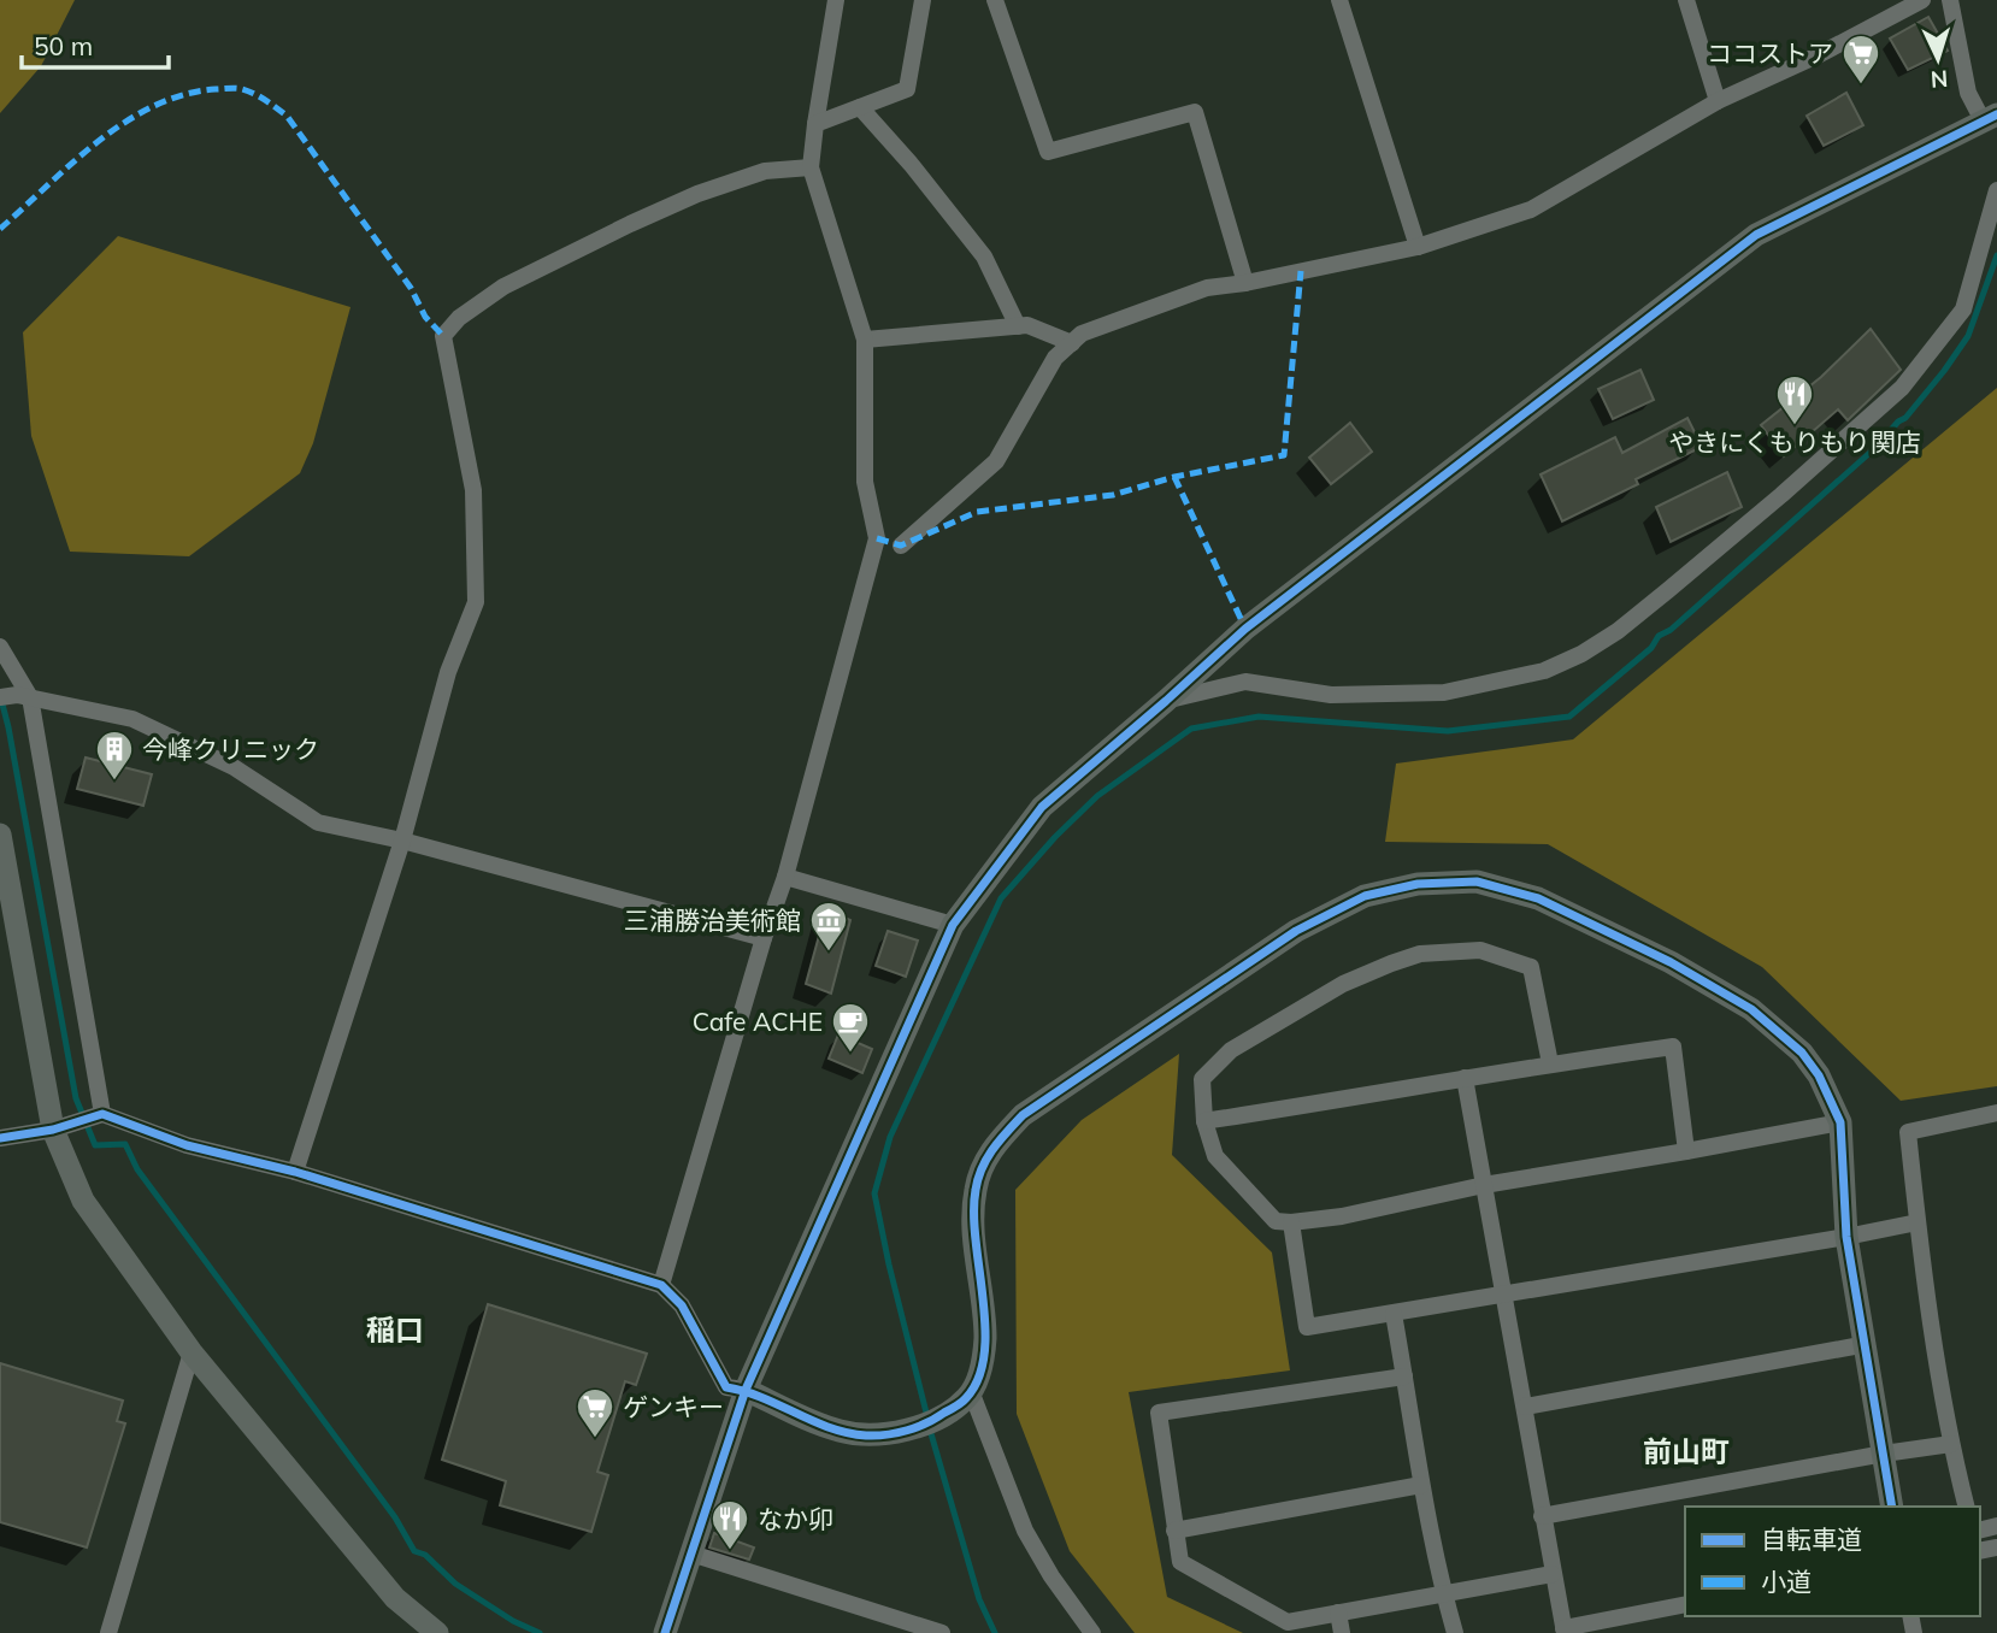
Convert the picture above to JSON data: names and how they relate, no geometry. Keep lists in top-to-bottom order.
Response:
{
  "districts": ["稲口", "前山町"],
  "places": {
    "supermarket": ["ココストア", "ゲンキー"],
    "restaurant": ["やきにくもりもり関店", "なか卯"],
    "building": ["今峰クリニック"],
    "museum": ["三浦勝治美術館"],
    "cafe": ["Cafe ACHE"]
  },
  "legend": ["自転車道", "小道"],
  "scale_bar": "50 m",
  "north": "bottom"
}
